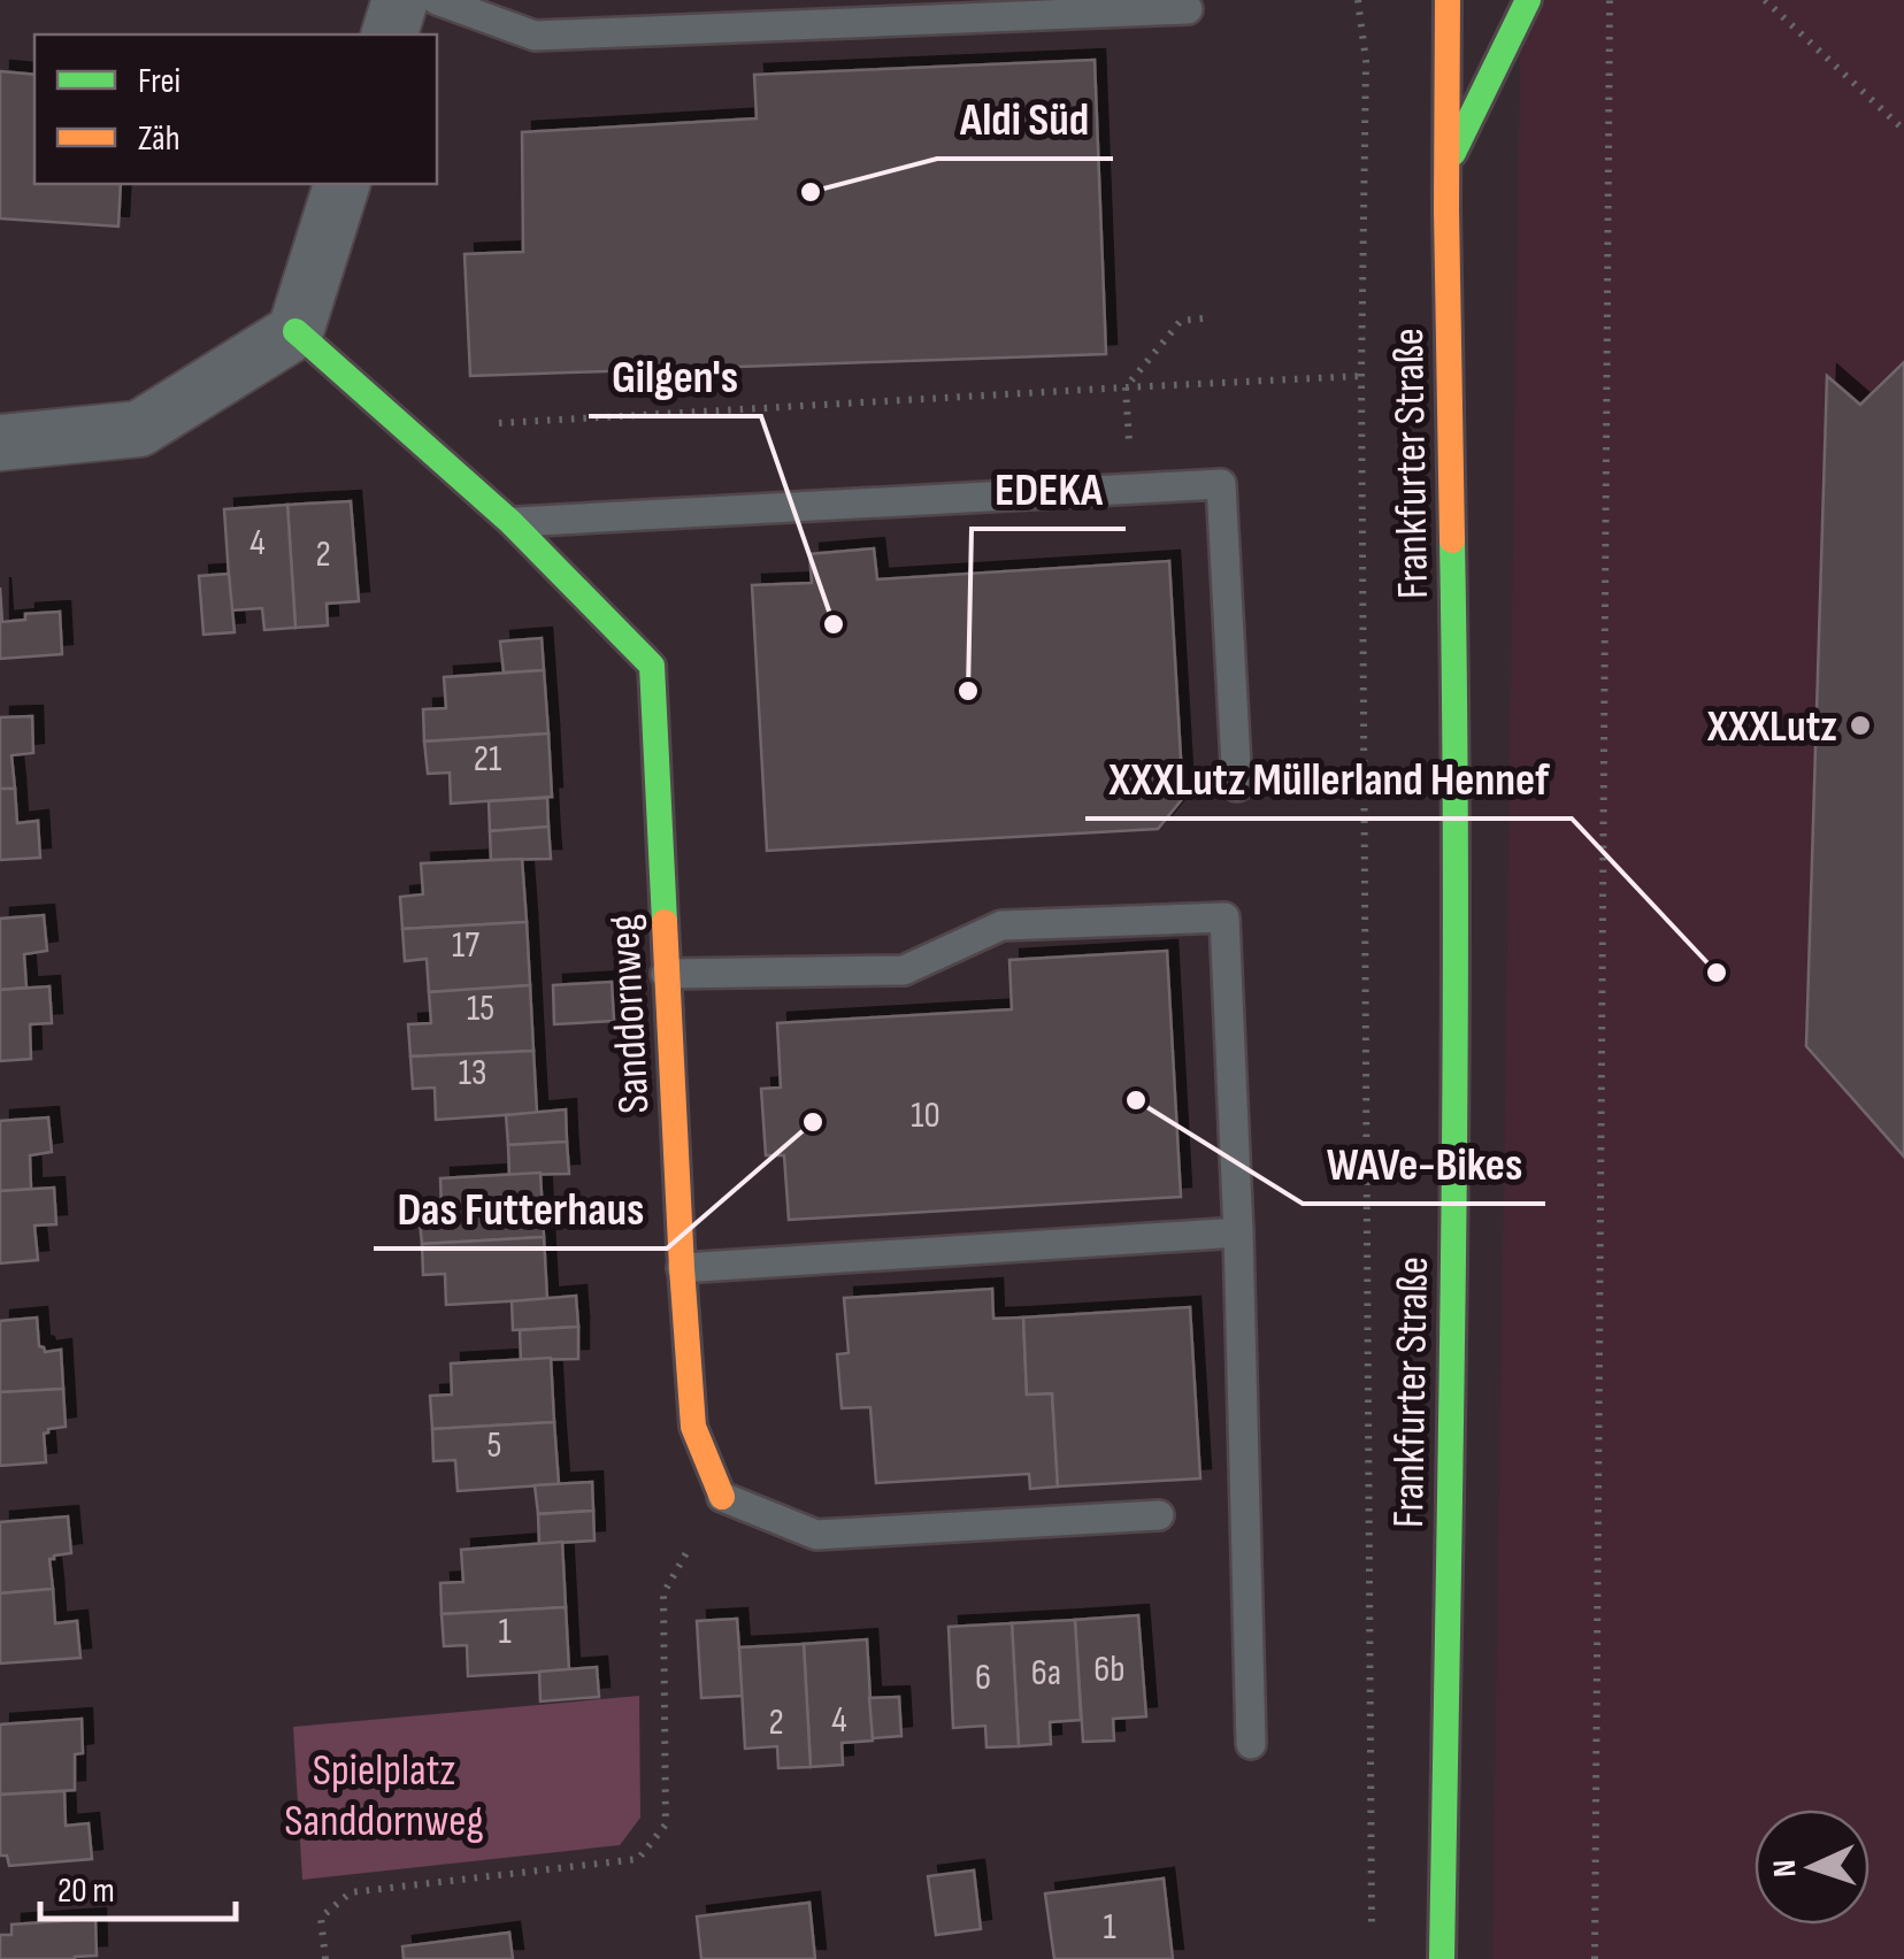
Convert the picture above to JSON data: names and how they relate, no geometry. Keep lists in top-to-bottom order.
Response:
{
  "streets": {
    "main road": ["Frankfurter Straße", "Sanddornweg"]
  },
  "parks": ["Spielplatz Sanddornweg"],
  "places": [
    "Aldi Süd",
    "Gilgen's",
    "EDEKA",
    "XXXLutz",
    "XXXLutz Müllerland Hennef",
    "WAVe-Bikes",
    "Das Futterhaus"
  ],
  "house_numbers": [
    "4",
    "2",
    "21",
    "17",
    "15",
    "13",
    "10",
    "5",
    "1",
    "6b",
    "6a",
    "6",
    "4",
    "2",
    "1"
  ],
  "legend": ["Frei", "Zäh"],
  "scale_bar": "20 m",
  "north": "left"
}
